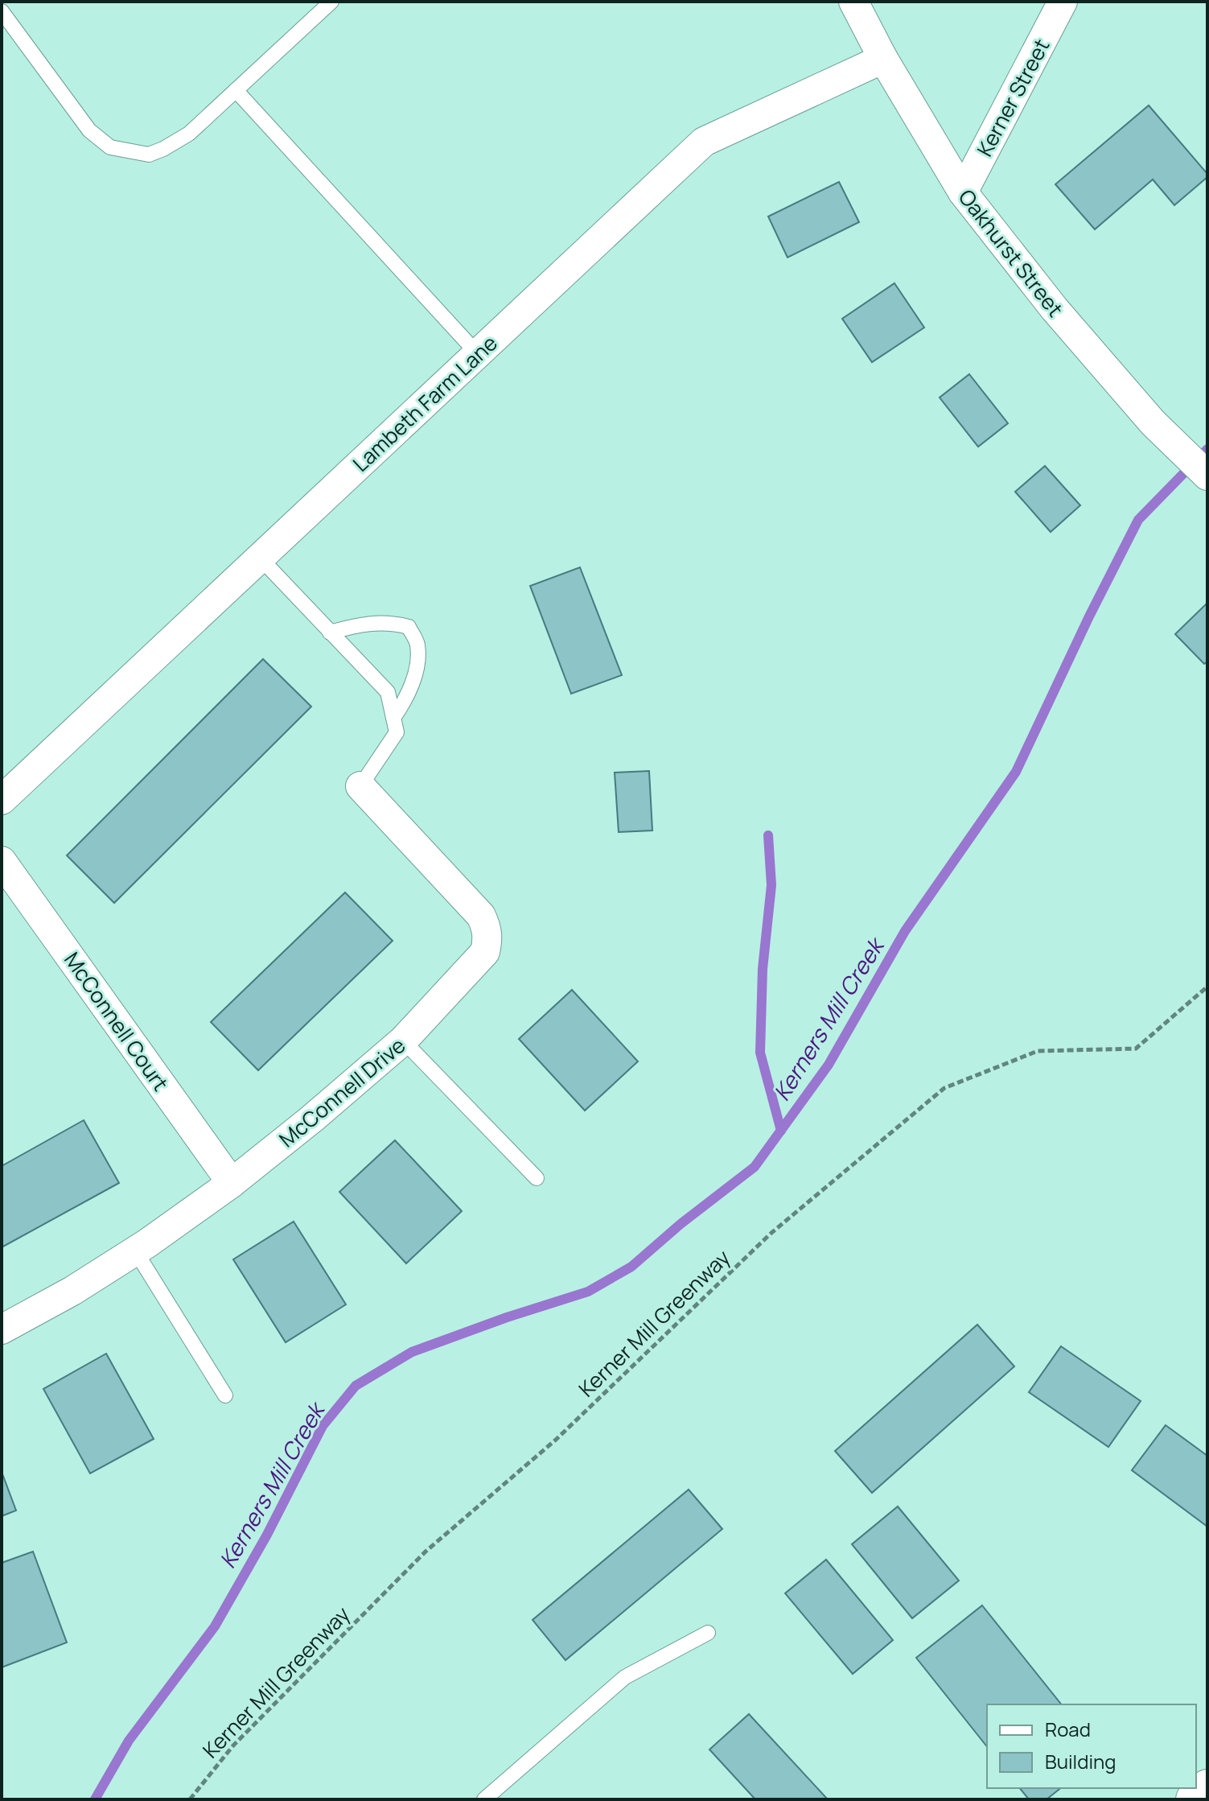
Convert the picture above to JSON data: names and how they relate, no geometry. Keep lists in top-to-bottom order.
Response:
{
  "streets": {
    "street": [
      "Kerner Street",
      "Oakhurst Street",
      "Lambeth Farm Lane",
      "McConnell Court",
      "McConnell Drive"
    ],
    "path": ["Kerner Mill Greenway"]
  },
  "crossings": [
    ["Kerner Street", "Oakhurst Street"],
    ["Oakhurst Street", "Lambeth Farm Lane"],
    ["McConnell Court", "McConnell Drive"]
  ],
  "water": ["Kerners Mill Creek"],
  "legend": ["Road", "Building"]
}
